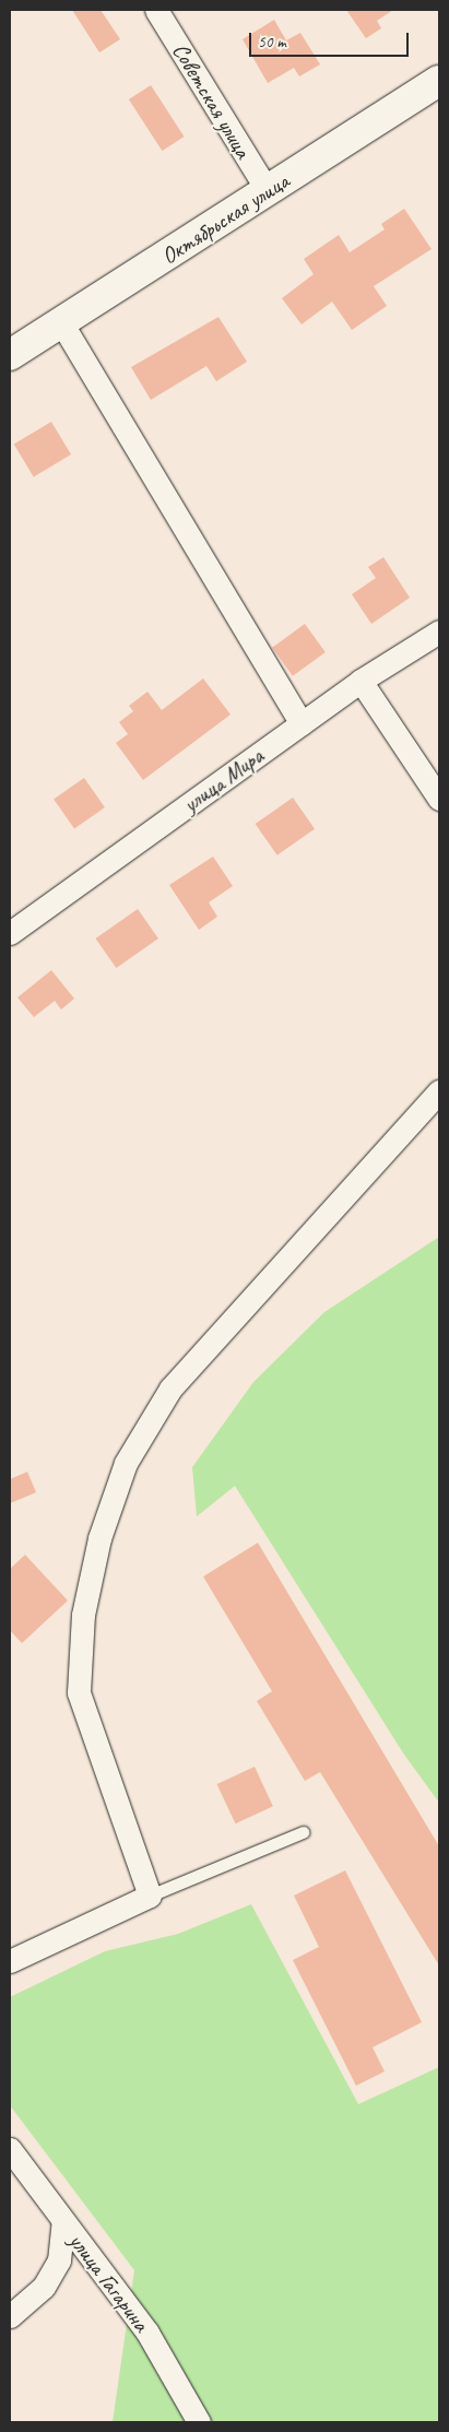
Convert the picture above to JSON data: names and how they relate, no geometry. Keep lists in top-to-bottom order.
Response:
{
  "streets": {
    "street": [
      "Советская улица",
      "Октябрьская улица",
      "улица Мира",
      "улица Гагарина"
    ]
  },
  "crossings": [
    ["Советская улица", "Октябрьская улица"]
  ],
  "scale_bar": "50 m"
}
